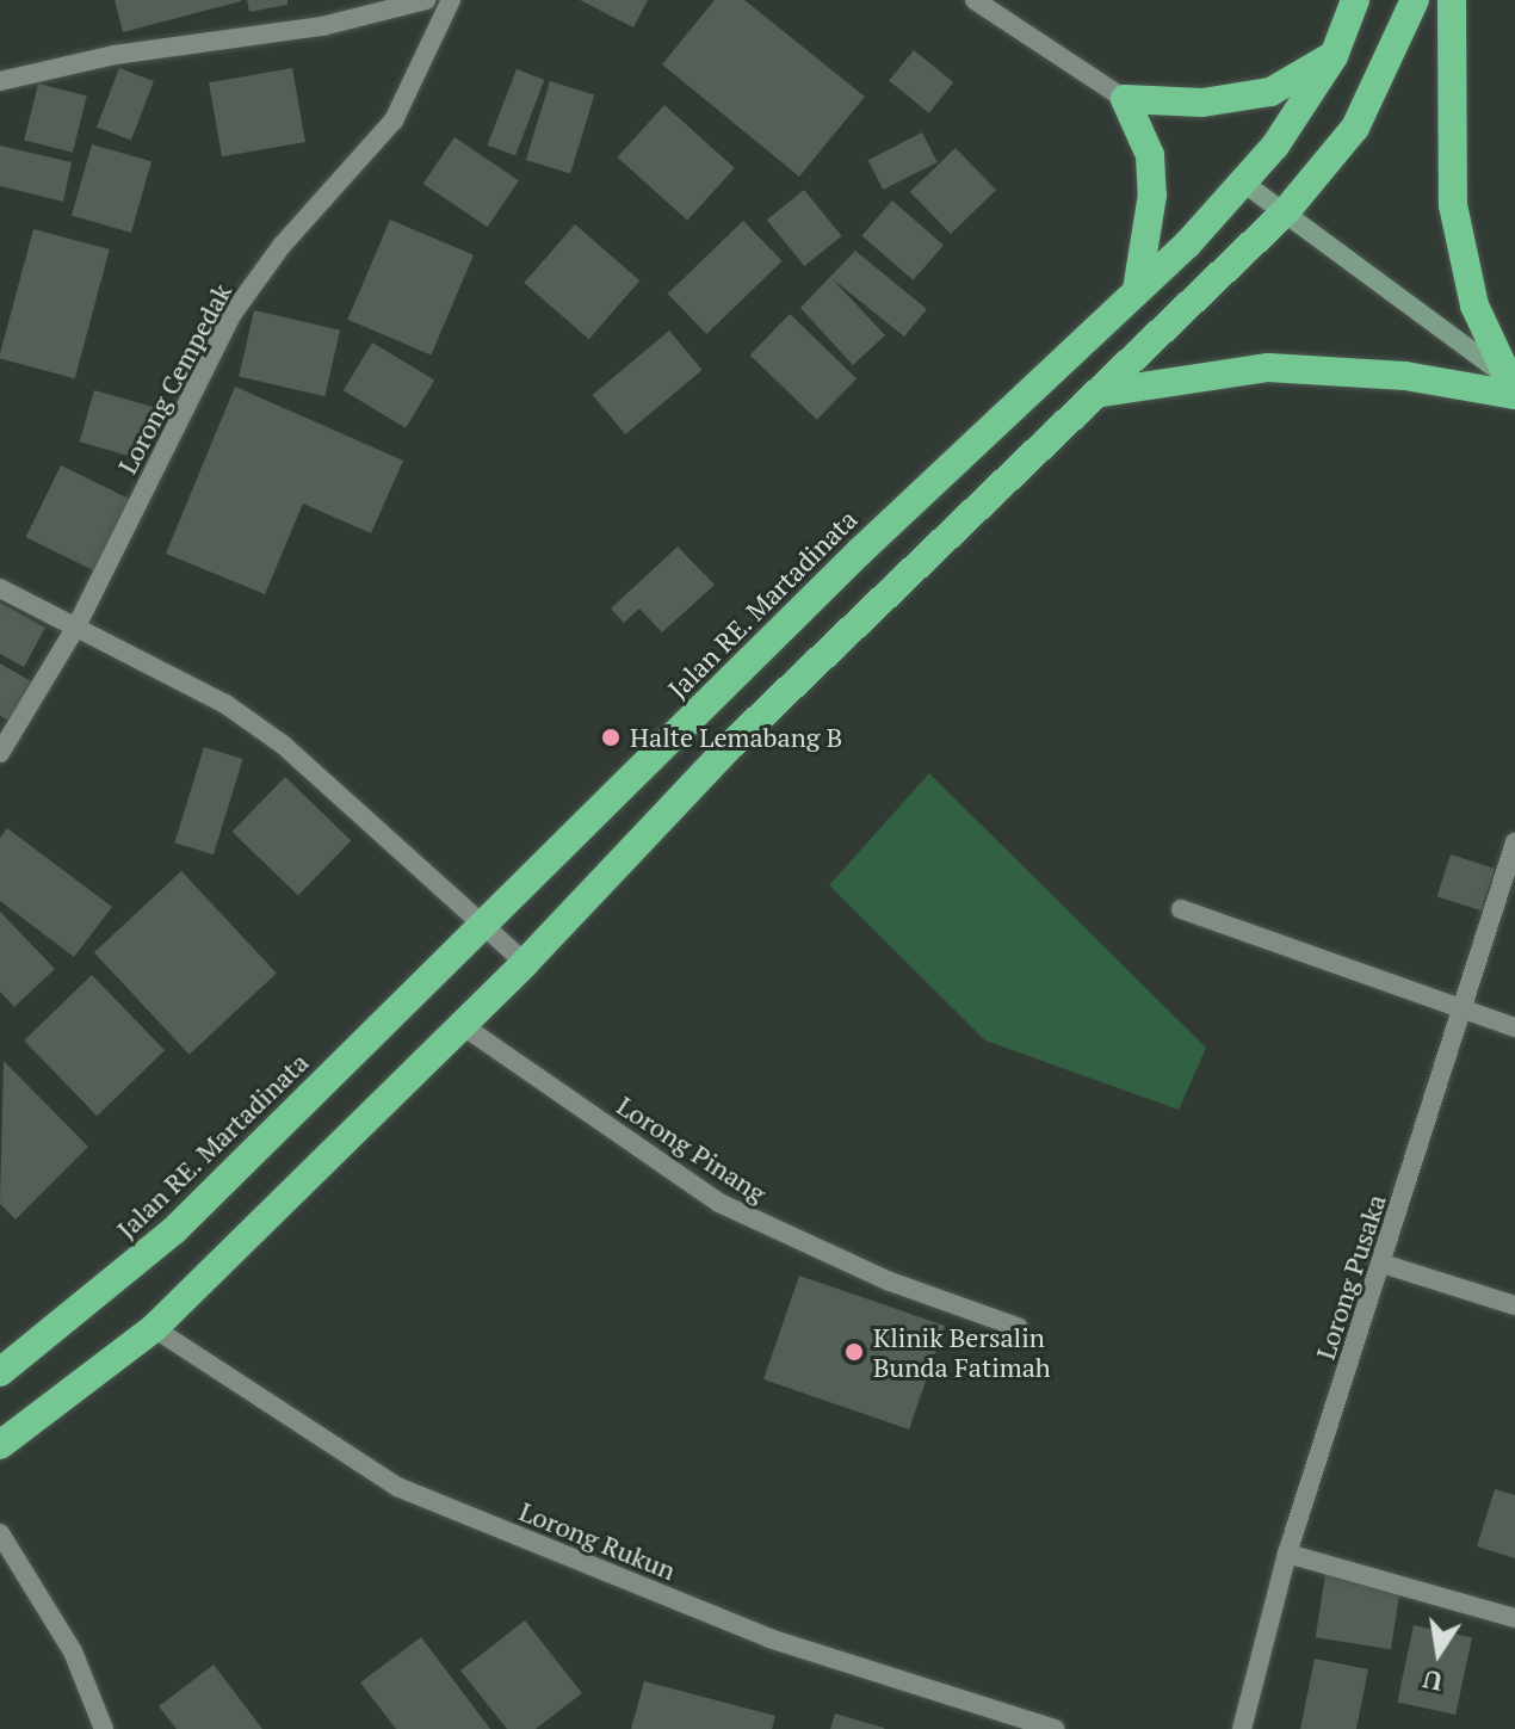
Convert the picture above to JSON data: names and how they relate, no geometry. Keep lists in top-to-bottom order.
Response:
{
  "streets": {
    "highway": ["Jalan RE. Martadinata"],
    "street": [
      "Lorong Cempedak",
      "Lorong Pinang",
      "Lorong Pusaka",
      "Lorong Rukun"
    ]
  },
  "places": ["Halte Lemabang B", "Klinik Bersalin Bunda Fatimah"],
  "north": "bottom"
}
